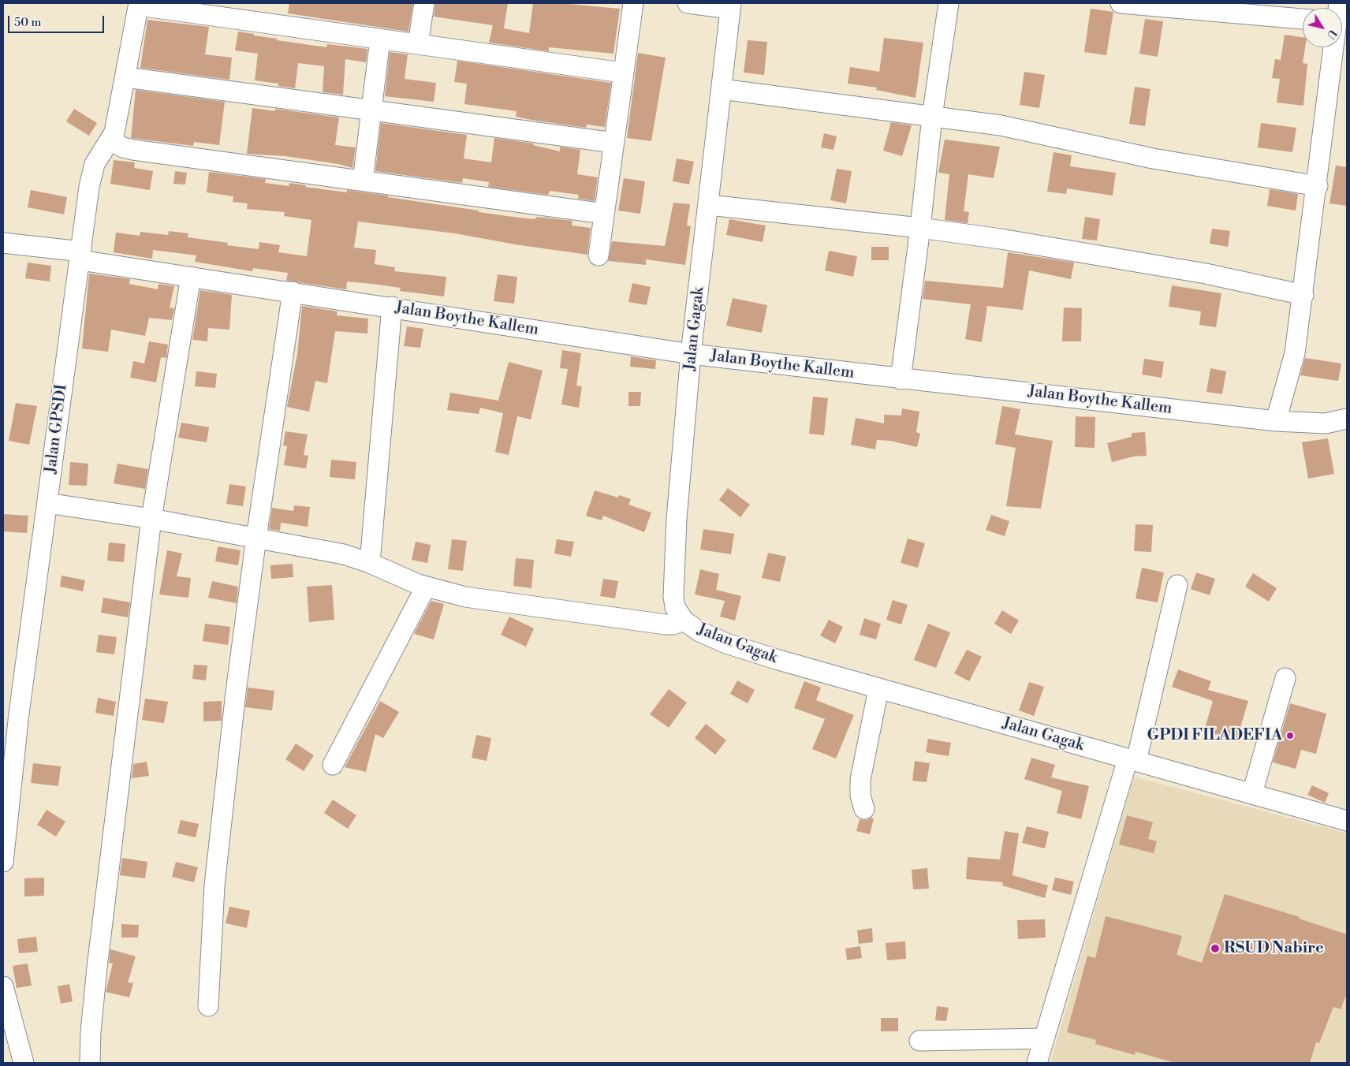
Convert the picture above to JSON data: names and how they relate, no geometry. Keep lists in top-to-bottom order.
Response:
{
  "streets": {
    "street": ["Jalan Boythe Kallem", "Jalan Gagak", "Jalan GPSDI"]
  },
  "crossings": [
    ["Jalan Boythe Kallem", "Jalan Gagak"],
    ["Jalan Boythe Kallem", "Jalan GPSDI"]
  ],
  "places": ["GPDI FILADEFIA", "RSUD Nabire"],
  "scale_bar": "50 m",
  "north": "bottom right"
}
